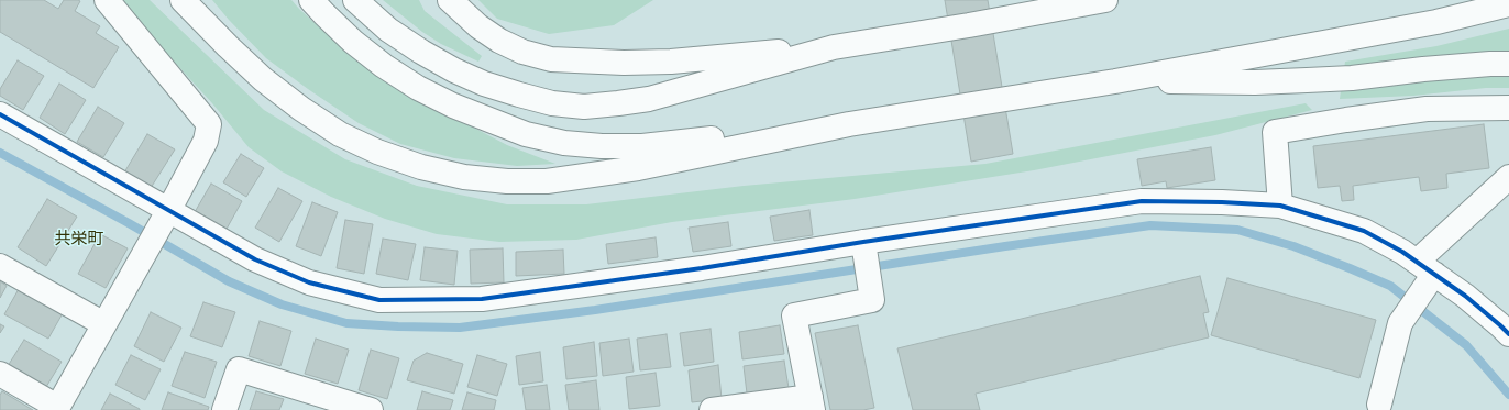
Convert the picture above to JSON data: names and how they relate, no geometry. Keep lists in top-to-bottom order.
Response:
{
  "districts": ["共栄町"]
}
